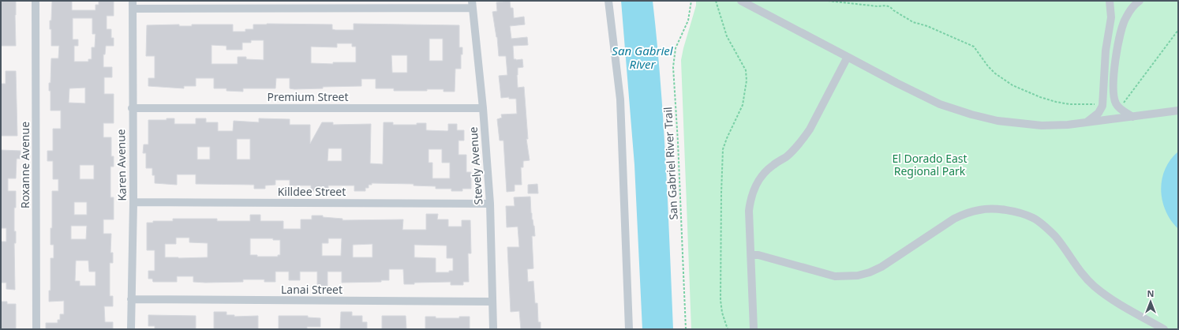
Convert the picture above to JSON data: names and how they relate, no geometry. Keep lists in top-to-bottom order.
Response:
{
  "streets": {
    "street": [
      "Premium Street",
      "Roxanne Avenue",
      "Karen Avenue",
      "Stevely Avenue",
      "Killdee Street",
      "Lanai Street"
    ],
    "path": ["San Gabriel River Trail"]
  },
  "crossings": [
    ["Premium Street", "Karen Avenue"],
    ["Premium Street", "Stevely Avenue"],
    ["Karen Avenue", "Killdee Street"],
    ["Karen Avenue", "Lanai Street"],
    ["Stevely Avenue", "Killdee Street"],
    ["Stevely Avenue", "Lanai Street"]
  ],
  "water": ["San Gabriel River"],
  "parks": ["El Dorado East Regional Park"],
  "north": "top"
}
